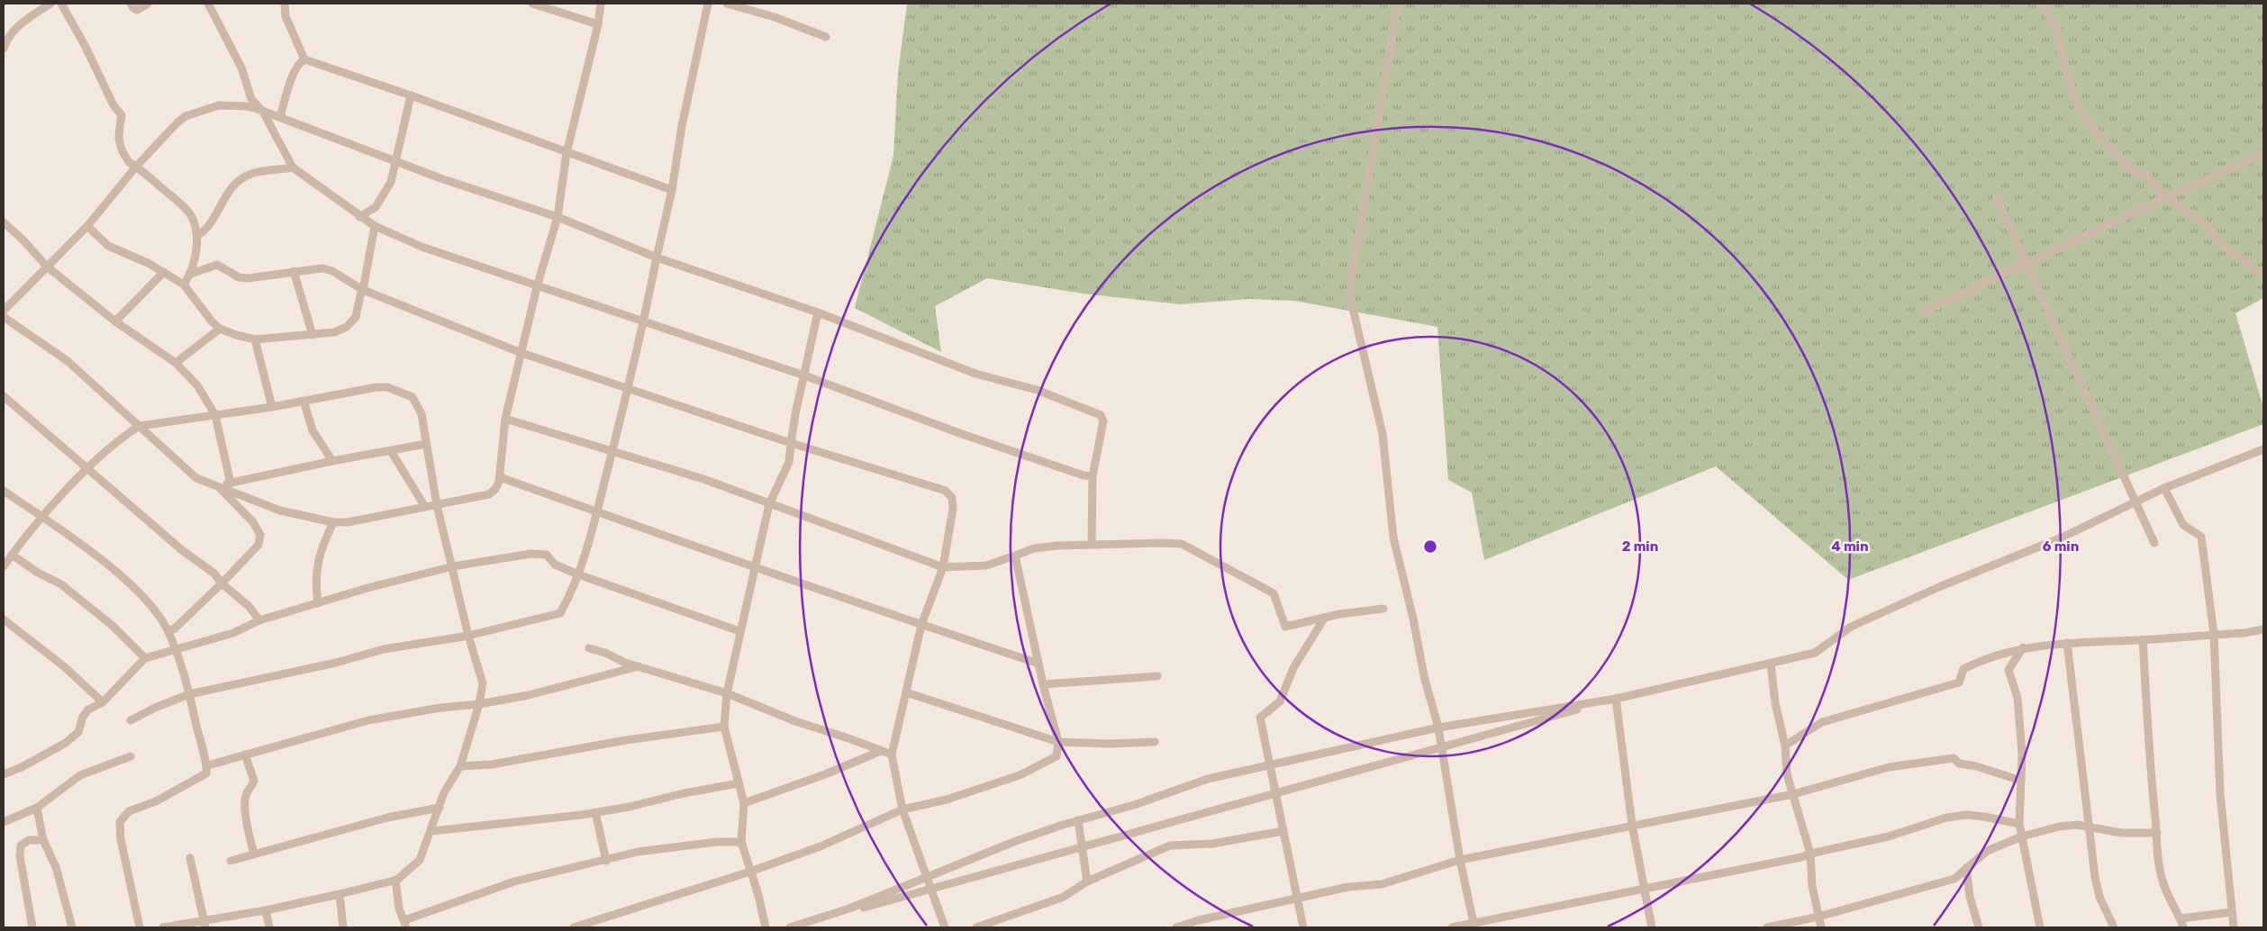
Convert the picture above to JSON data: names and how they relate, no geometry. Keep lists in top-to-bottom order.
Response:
{
  "rings": ["2 min", "4 min", "6 min"]
}
